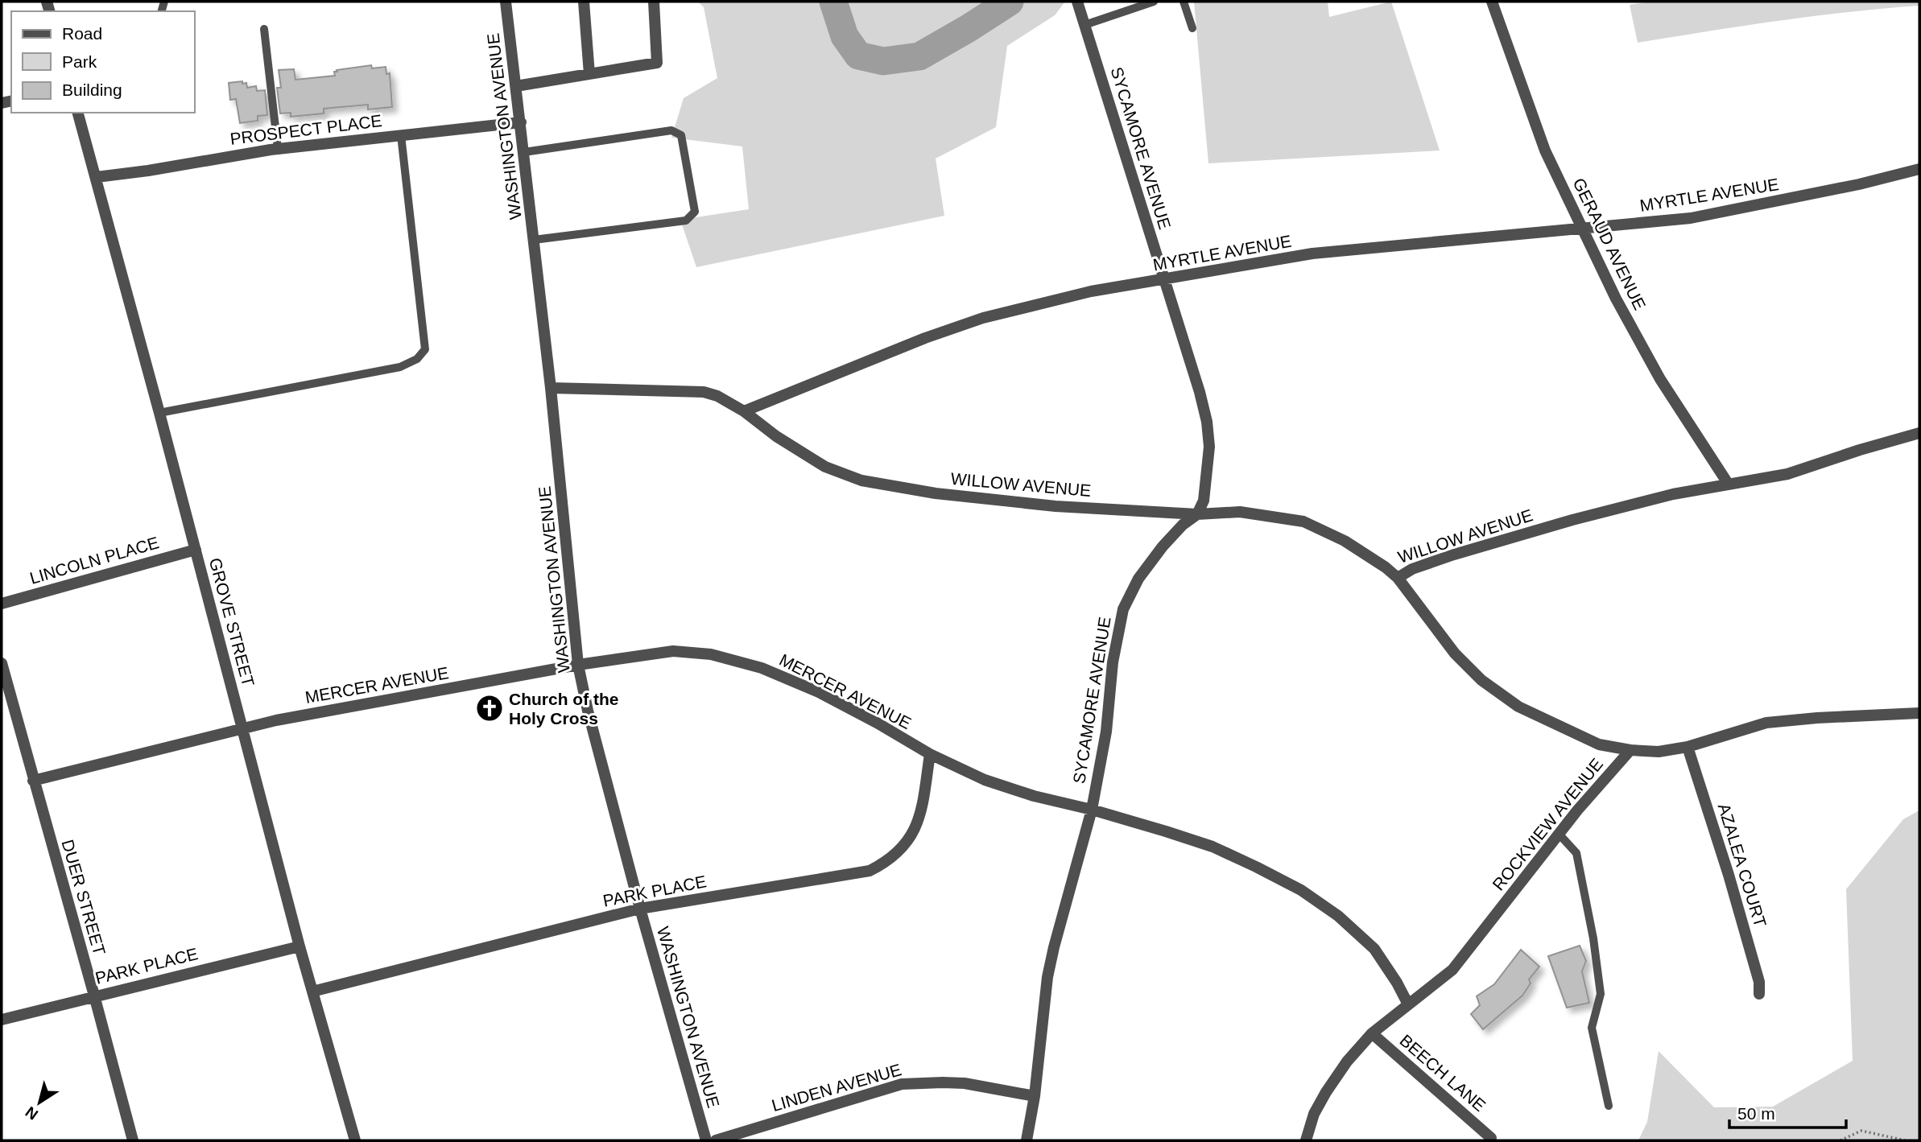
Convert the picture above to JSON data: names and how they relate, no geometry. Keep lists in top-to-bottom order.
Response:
{
  "streets": {
    "street": [
      "WASHINGTON AVENUE",
      "PROSPECT PLACE",
      "SYCAMORE AVENUE",
      "MYRTLE AVENUE",
      "GERAUD AVENUE",
      "WILLOW AVENUE",
      "LINCOLN PLACE",
      "GROVE STREET",
      "MERCER AVENUE",
      "ROCKVIEW AVENUE",
      "AZALEA COURT",
      "PARK PLACE",
      "DUER STREET",
      "BEECH LANE",
      "LINDEN AVENUE"
    ]
  },
  "crossings": [
    ["WASHINGTON AVENUE", "PROSPECT PLACE"],
    ["WASHINGTON AVENUE", "MERCER AVENUE"],
    ["WASHINGTON AVENUE", "PARK PLACE"],
    ["PROSPECT PLACE", "GROVE STREET"],
    ["SYCAMORE AVENUE", "MYRTLE AVENUE"],
    ["SYCAMORE AVENUE", "WILLOW AVENUE"],
    ["SYCAMORE AVENUE", "MERCER AVENUE"],
    ["SYCAMORE AVENUE", "LINDEN AVENUE"],
    ["MYRTLE AVENUE", "GERAUD AVENUE"],
    ["MYRTLE AVENUE", "WILLOW AVENUE"],
    ["GERAUD AVENUE", "WILLOW AVENUE"],
    ["LINCOLN PLACE", "GROVE STREET"],
    ["GROVE STREET", "MERCER AVENUE"],
    ["GROVE STREET", "PARK PLACE"],
    ["MERCER AVENUE", "ROCKVIEW AVENUE"],
    ["MERCER AVENUE", "PARK PLACE"],
    ["MERCER AVENUE", "DUER STREET"],
    ["ROCKVIEW AVENUE", "BEECH LANE"],
    ["PARK PLACE", "DUER STREET"]
  ],
  "places": {
    "church": ["Church of the Holy Cross"]
  },
  "legend": ["Road", "Park", "Building"],
  "scale_bar": "50 m",
  "north": "bottom left"
}
